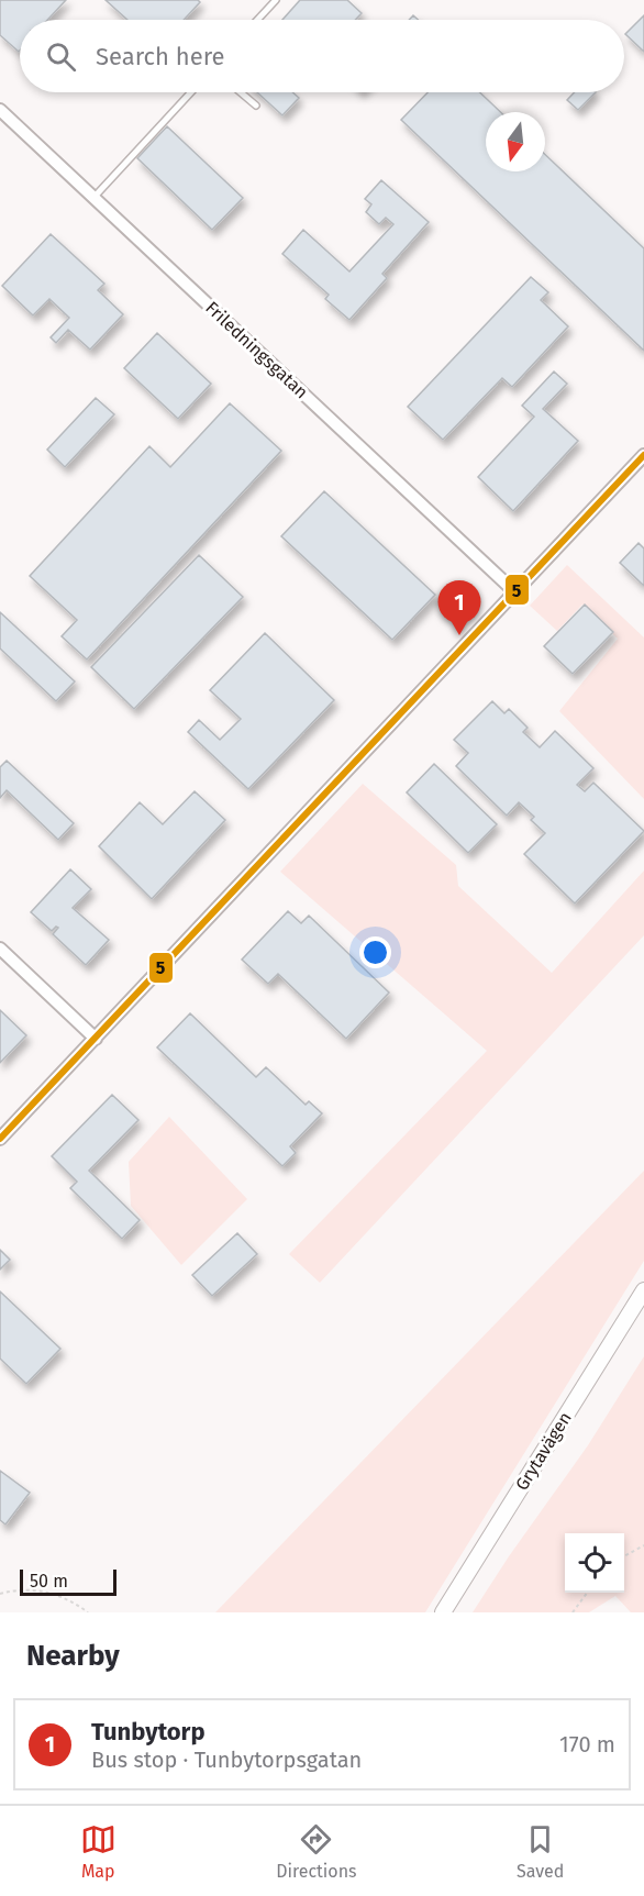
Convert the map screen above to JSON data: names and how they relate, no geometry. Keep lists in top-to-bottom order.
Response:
{
  "streets": {
    "street": ["Friledningsgatan", "Grytavägen"]
  },
  "lines": ["transit line 5"],
  "scale_bar": "50 m",
  "north": "bottom",
  "page": {
    "search": "Search here",
    "pins": "1",
    "scale": "50 m",
    "heading": "Nearby",
    "list": [
      {
        "mark": "1",
        "name": "Tunbytorp",
        "note": "Bus stop · Tunbytorpsgatan",
        "value": "170 m"
      }
    ],
    "nav": ["Map", "Directions", "Saved"]
  }
}
